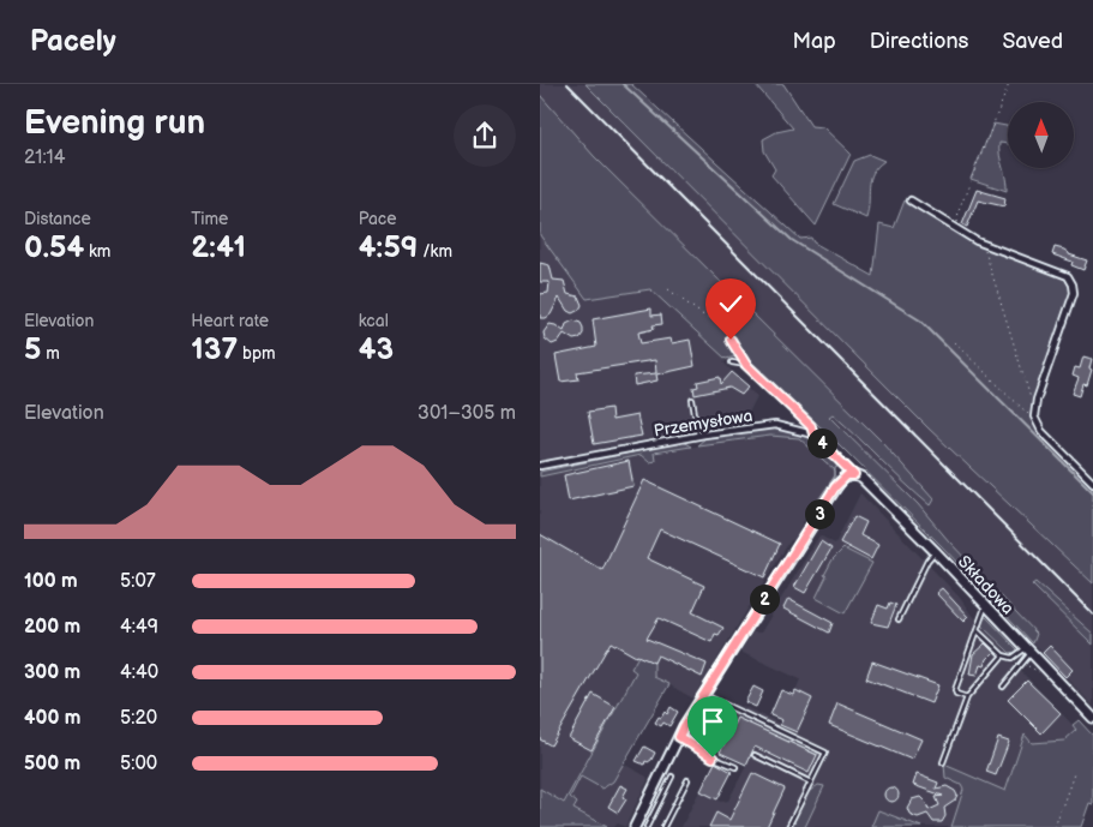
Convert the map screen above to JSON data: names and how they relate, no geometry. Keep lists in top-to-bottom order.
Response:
{
  "streets": {
    "street": ["Przemysłowa", "Składowa"]
  },
  "crossings": [
    ["Przemysłowa", "Składowa"]
  ],
  "north": "top",
  "page": {
    "header": "Pacely",
    "nav": ["Map", "Directions", "Saved"],
    "heading": ["Evening run", "21:14"],
    "stats": [
      ["Distance", "0.54 km"],
      ["Time", "2:41"],
      ["Pace", "4:59 /km"],
      ["Elevation", "5 m"],
      ["Heart rate", "137 bpm"],
      ["kcal", "43"]
    ],
    "chart": ["Elevation", "301–305 m"],
    "pins": ["4", "3", "2"],
    "list": [
      {
        "name": "100 m",
        "note": "5:07"
      },
      {
        "name": "200 m",
        "note": "4:49"
      },
      {
        "name": "300 m",
        "note": "4:40"
      },
      {
        "name": "400 m",
        "note": "5:20"
      },
      {
        "name": "500 m",
        "note": "5:00"
      }
    ]
  }
}
